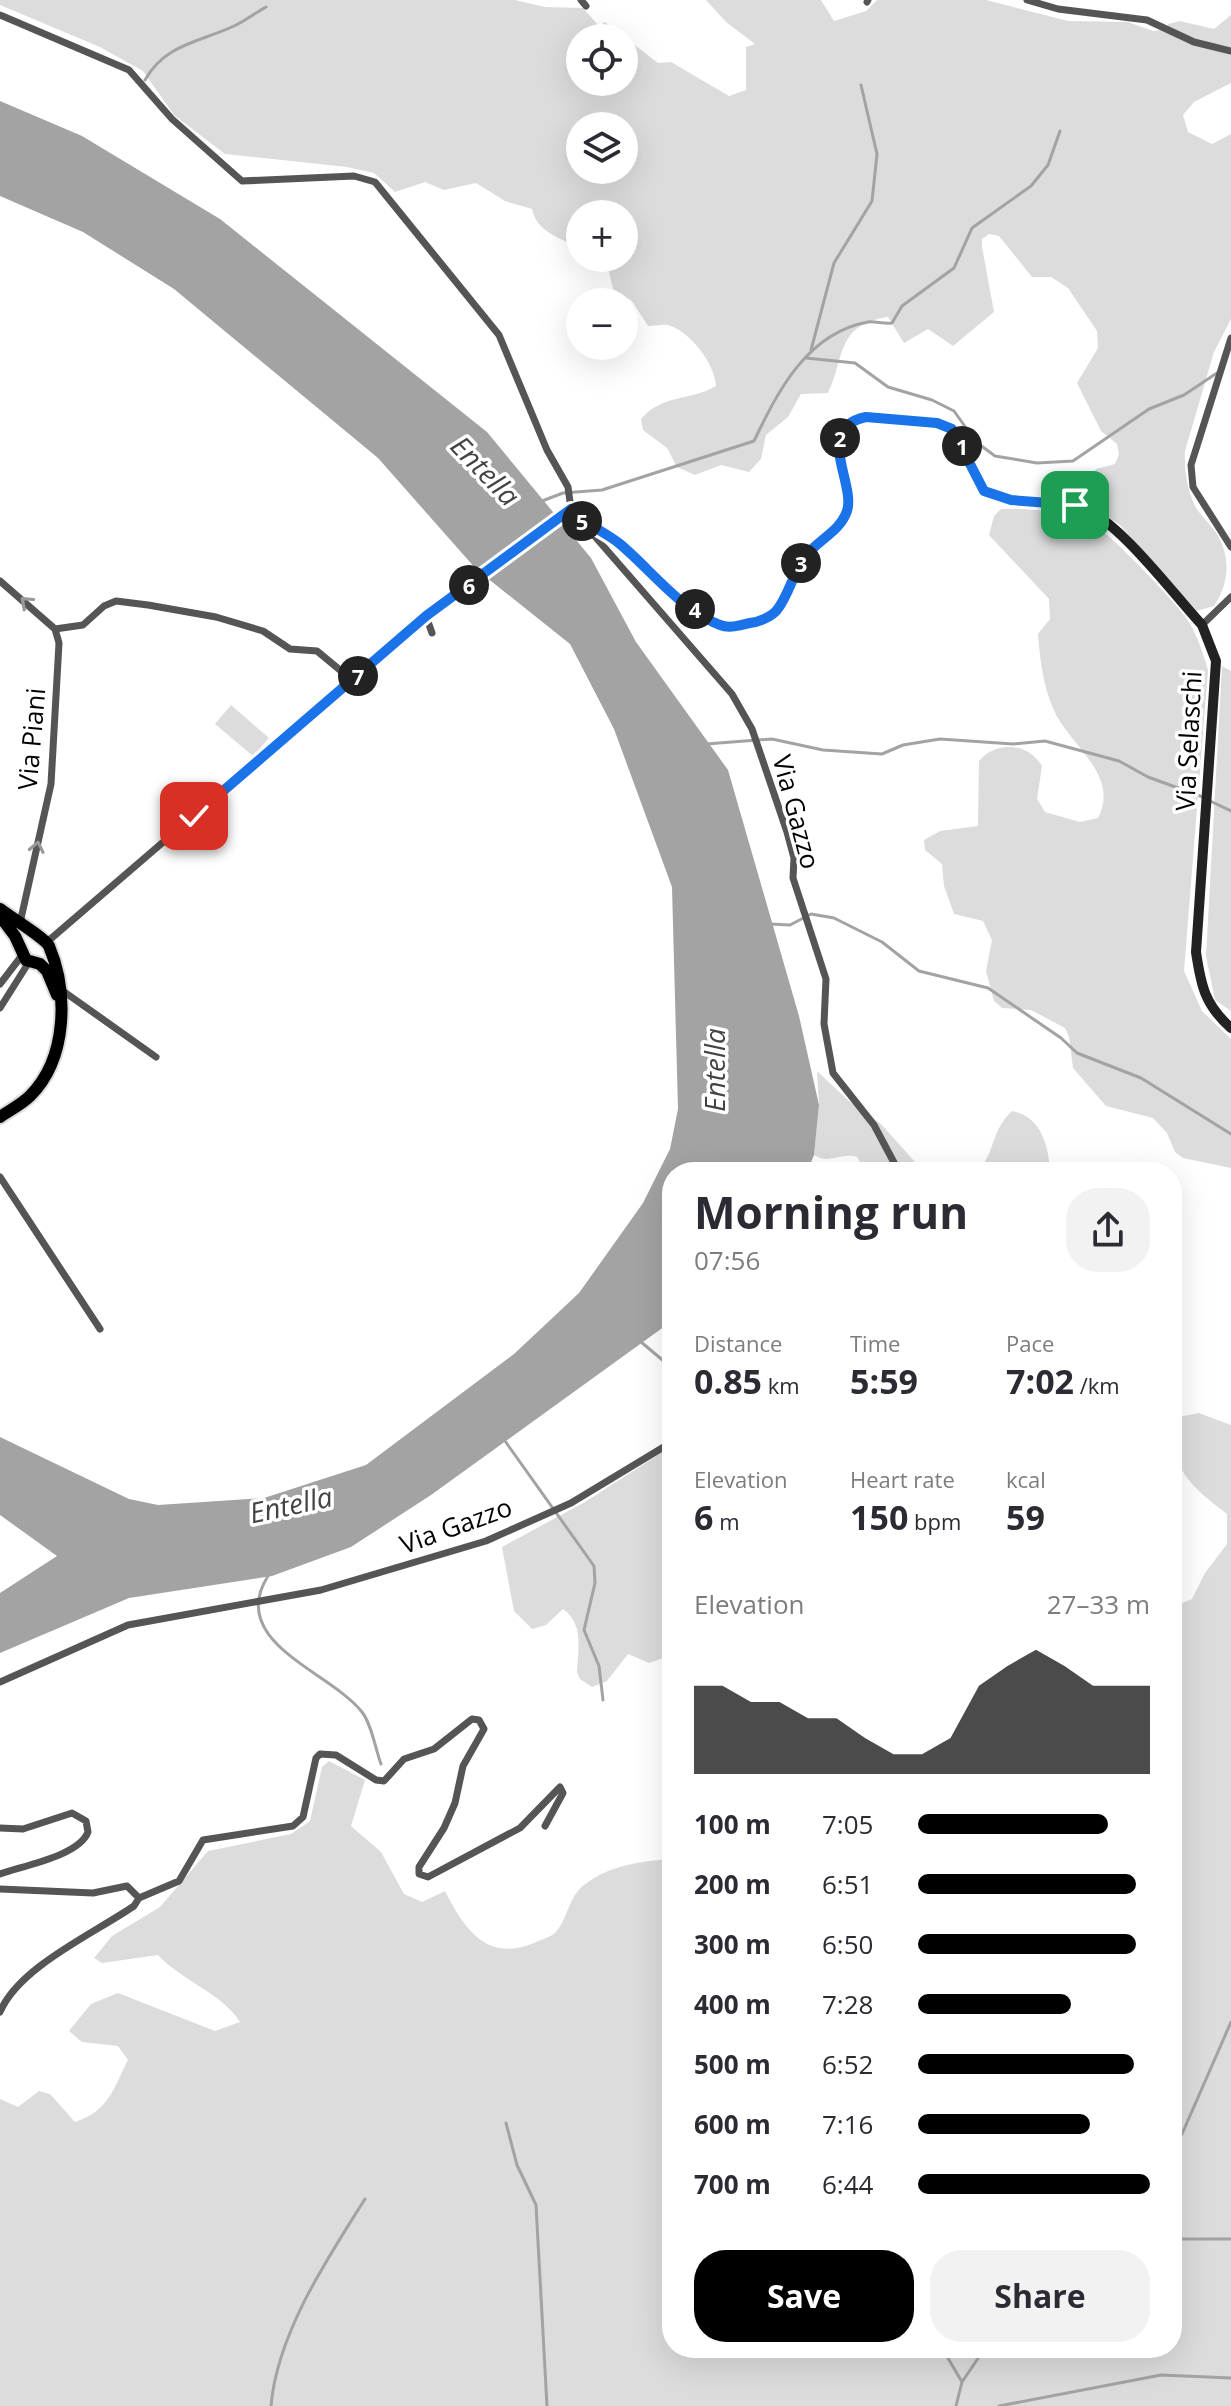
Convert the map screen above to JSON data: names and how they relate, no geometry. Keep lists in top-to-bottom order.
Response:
{
  "streets": {
    "street": ["Via Piani", "Via Selaschi", "Via Gazzo"]
  },
  "crossings": [
    ["Via Selaschi", "Via Gazzo"]
  ],
  "one_way": ["Via Piani"],
  "water": ["Entella"],
  "page": {
    "map_buttons": ["+", "−"],
    "pins": [
      "2",
      "1",
      "5",
      "3",
      "6",
      "4",
      "7"
    ],
    "heading": ["Morning run", "07:56"],
    "stats": [
      ["Distance", "0.85 km"],
      ["Time", "5:59"],
      ["Pace", "7:02 /km"],
      ["Elevation", "6 m"],
      ["Heart rate", "150 bpm"],
      ["kcal", "59"]
    ],
    "chart": ["Elevation", "27–33 m"],
    "list": [
      {
        "name": "100 m",
        "note": "7:05"
      },
      {
        "name": "200 m",
        "note": "6:51"
      },
      {
        "name": "300 m",
        "note": "6:50"
      },
      {
        "name": "400 m",
        "note": "7:28"
      },
      {
        "name": "500 m",
        "note": "6:52"
      },
      {
        "name": "600 m",
        "note": "7:16"
      },
      {
        "name": "700 m",
        "note": "6:44"
      }
    ],
    "buttons": ["Save", "Share"]
  }
}
